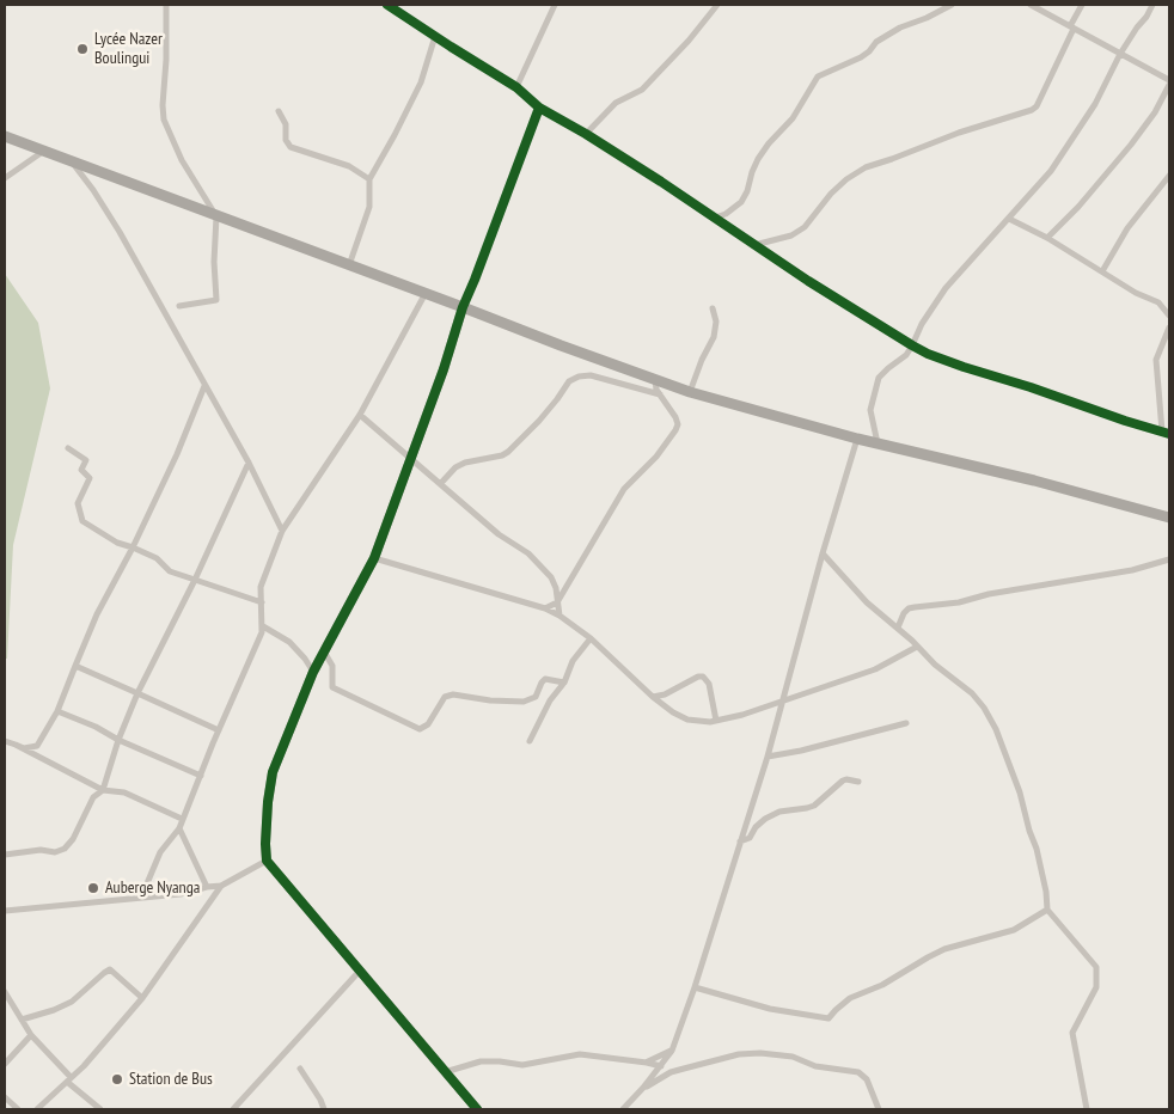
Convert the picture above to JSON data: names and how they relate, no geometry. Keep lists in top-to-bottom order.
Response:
{
  "places": ["Lycée Nazer Boulingui", "Auberge Nyanga", "Station de Bus"]
}
